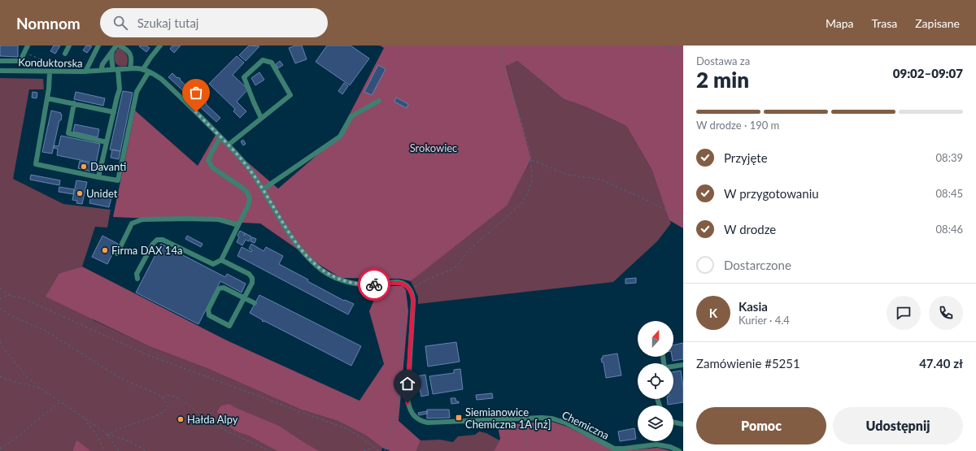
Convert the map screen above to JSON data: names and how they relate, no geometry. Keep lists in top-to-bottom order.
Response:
{
  "streets": {
    "street": ["Konduktorska", "Chemiczna"]
  },
  "parks": ["Srokowiec"],
  "places": {
    "other": [
      "Davanti",
      "Unidet",
      "Firma DAX 14a",
      "Hałda Alpy"
    ],
    "transit": ["Siemianowice Chemiczna 1A [nż]"]
  },
  "north": "top",
  "page": {
    "header": "Nomnom",
    "search": "Szukaj tutaj",
    "nav": ["Mapa", "Trasa", "Zapisane"],
    "heading": ["2 min", "Dostawa za", "09:02–09:07"],
    "panel": [
      "Kasia",
      "Kurier · 4.4",
      "Zamówienie #5251",
      "47.40 zł"
    ],
    "bar": "W drodze · 190 m",
    "list": [
      ["Przyjęte", "08:39"],
      ["W przygotowaniu", "08:45"],
      ["W drodze", "08:46"],
      "Dostarczone"
    ],
    "round": "K",
    "buttons": ["Pomoc", "Udostępnij"]
  }
}
